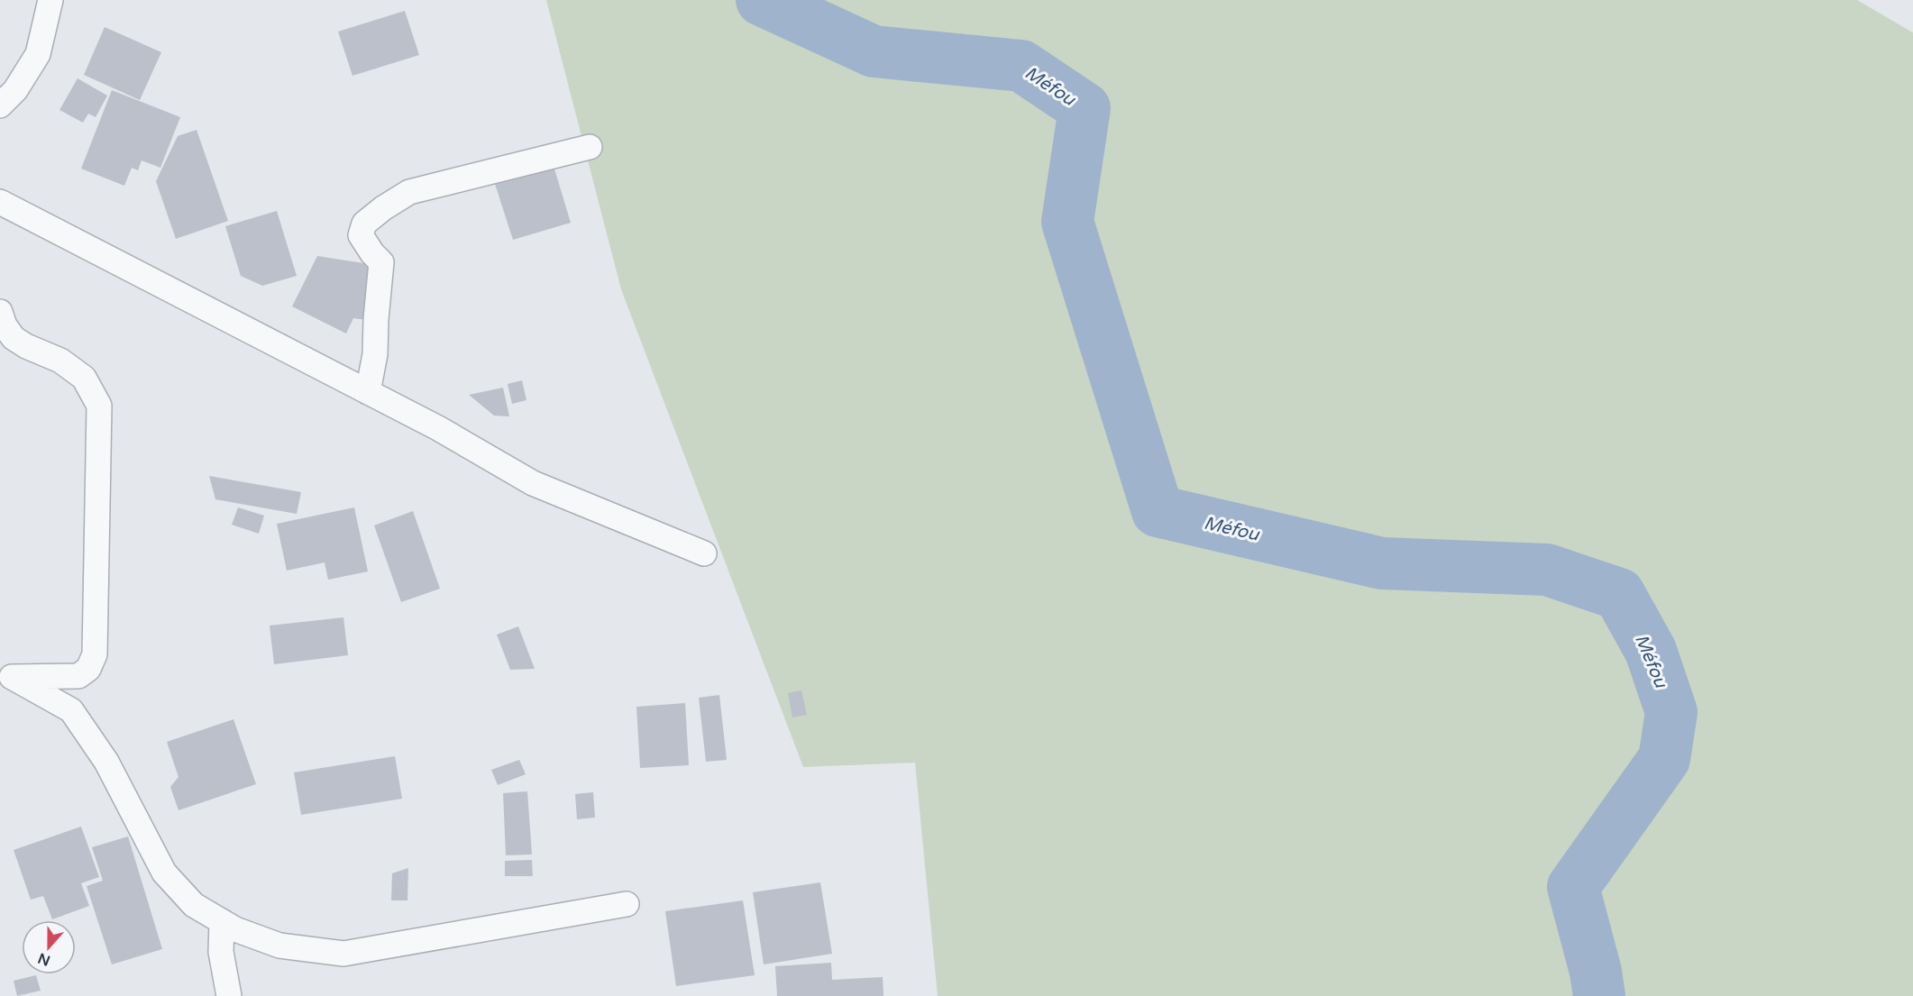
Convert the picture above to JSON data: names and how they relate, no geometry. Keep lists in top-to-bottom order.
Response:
{
  "water": ["Méfou"],
  "north": "bottom"
}
